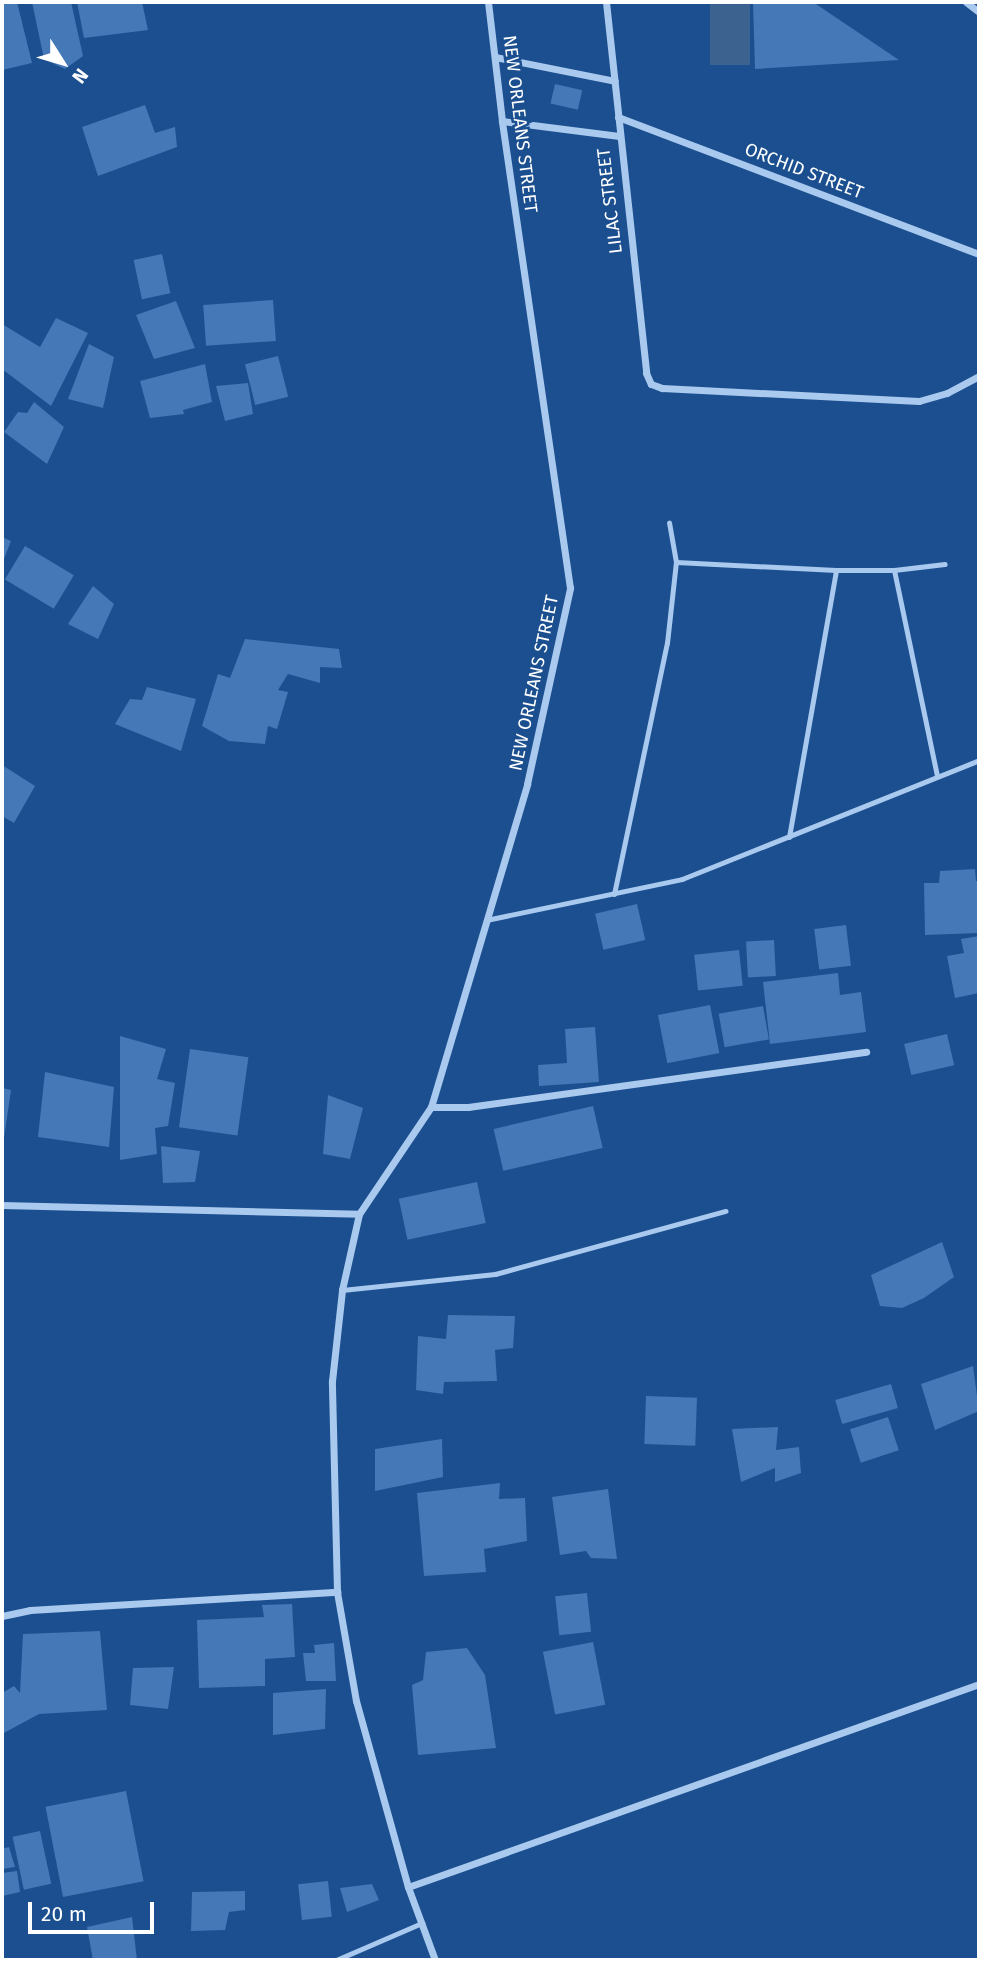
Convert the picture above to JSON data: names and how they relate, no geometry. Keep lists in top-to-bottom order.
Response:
{
  "streets": {
    "street": ["NEW ORLEANS STREET", "ORCHID STREET", "LILAC STREET"]
  },
  "crossings": [
    ["ORCHID STREET", "LILAC STREET"]
  ],
  "scale_bar": "20 m",
  "north": "bottom right"
}
